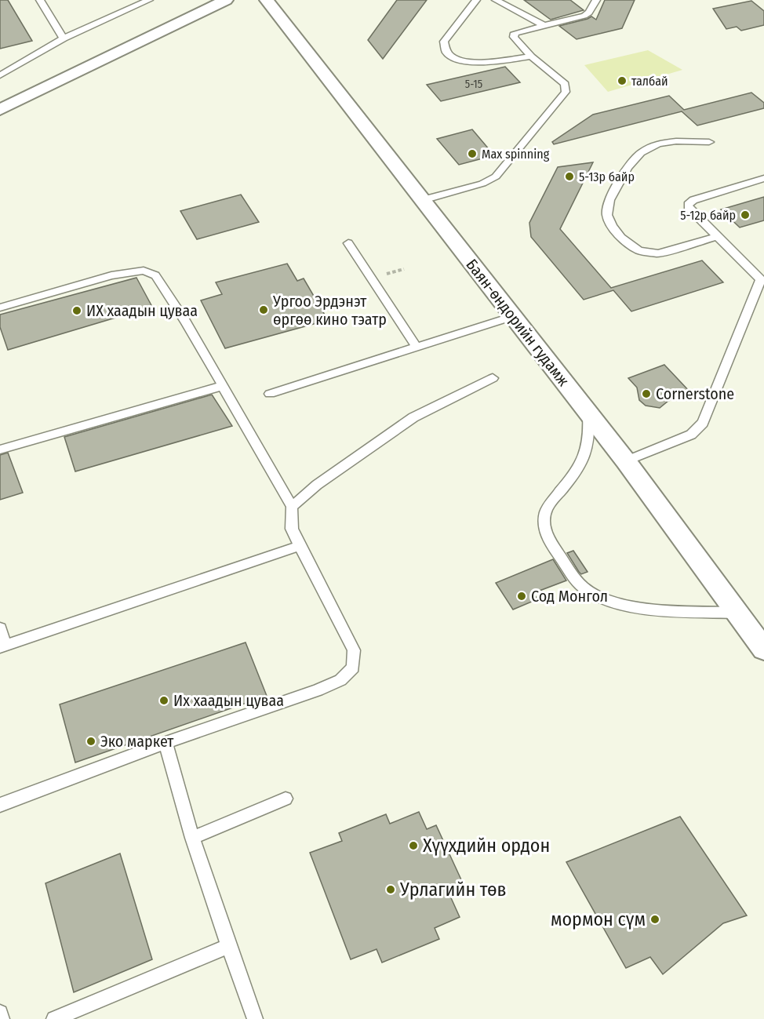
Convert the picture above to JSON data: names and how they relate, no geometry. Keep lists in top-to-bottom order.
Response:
{
  "streets": {
    "street": ["Баян-өндорийн гудамж"]
  },
  "places": [
    "талбай",
    "Max spinning",
    "5-13р байр",
    "5-12р байр",
    "Ургоо Эрдэнэт өргөө кино тэатр",
    "ИХ хаадын цуваа",
    "Cornerstone",
    "Сод Монгол",
    "Их хаадын цуваа",
    "Эко маркет",
    "Хүүхдийн ордон",
    "Урлагийн төв",
    "мормон сүм"
  ],
  "house_numbers": ["5-15"]
}
